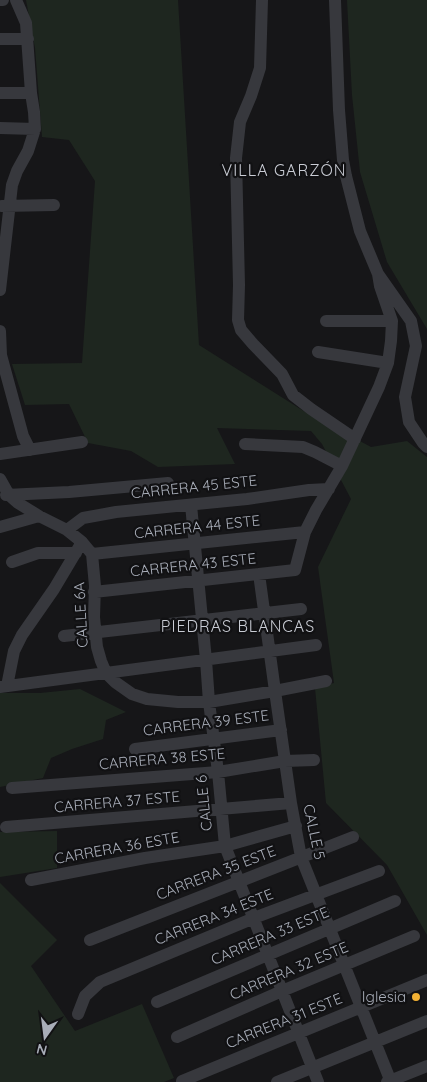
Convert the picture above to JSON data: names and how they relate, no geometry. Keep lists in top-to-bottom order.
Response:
{
  "streets": {
    "street": [
      "CARRERA 45 ESTE",
      "CARRERA 44 ESTE",
      "CARRERA 43 ESTE",
      "CALLE 6A",
      "CARRERA 39 ESTE",
      "CARRERA 38 ESTE",
      "CARRERA 37 ESTE",
      "CALLE 6",
      "CALLE 5",
      "CARRERA 36 ESTE",
      "CARRERA 35 ESTE",
      "CARRERA 34 ESTE",
      "CARRERA 33 ESTE",
      "CARRERA 32 ESTE",
      "CARRERA 31 ESTE"
    ]
  },
  "crossings": [
    ["CARRERA 45 ESTE", "CALLE 6"],
    ["CARRERA 44 ESTE", "CARRERA 43 ESTE"],
    ["CARRERA 44 ESTE", "CALLE 6A"],
    ["CARRERA 44 ESTE", "CALLE 6"],
    ["CARRERA 43 ESTE", "CALLE 6A"],
    ["CARRERA 43 ESTE", "CALLE 6"],
    ["CARRERA 43 ESTE", "CALLE 5"],
    ["CARRERA 39 ESTE", "CALLE 6"],
    ["CARRERA 39 ESTE", "CALLE 5"],
    ["CARRERA 38 ESTE", "CALLE 6"],
    ["CARRERA 38 ESTE", "CALLE 5"],
    ["CARRERA 37 ESTE", "CALLE 6"],
    ["CARRERA 37 ESTE", "CALLE 5"],
    ["CALLE 6", "CARRERA 36 ESTE"],
    ["CALLE 6", "CARRERA 35 ESTE"],
    ["CALLE 6", "CARRERA 34 ESTE"],
    ["CALLE 6", "CARRERA 33 ESTE"],
    ["CALLE 6", "CARRERA 32 ESTE"],
    ["CALLE 6", "CARRERA 31 ESTE"],
    ["CALLE 5", "CARRERA 36 ESTE"],
    ["CALLE 5", "CARRERA 35 ESTE"],
    ["CALLE 5", "CARRERA 34 ESTE"],
    ["CALLE 5", "CARRERA 33 ESTE"],
    ["CALLE 5", "CARRERA 32 ESTE"],
    ["CALLE 5", "CARRERA 31 ESTE"]
  ],
  "districts": ["VILLA GARZÓN", "PIEDRAS BLANCAS"],
  "places": ["Iglesia"],
  "north": "bottom"
}
